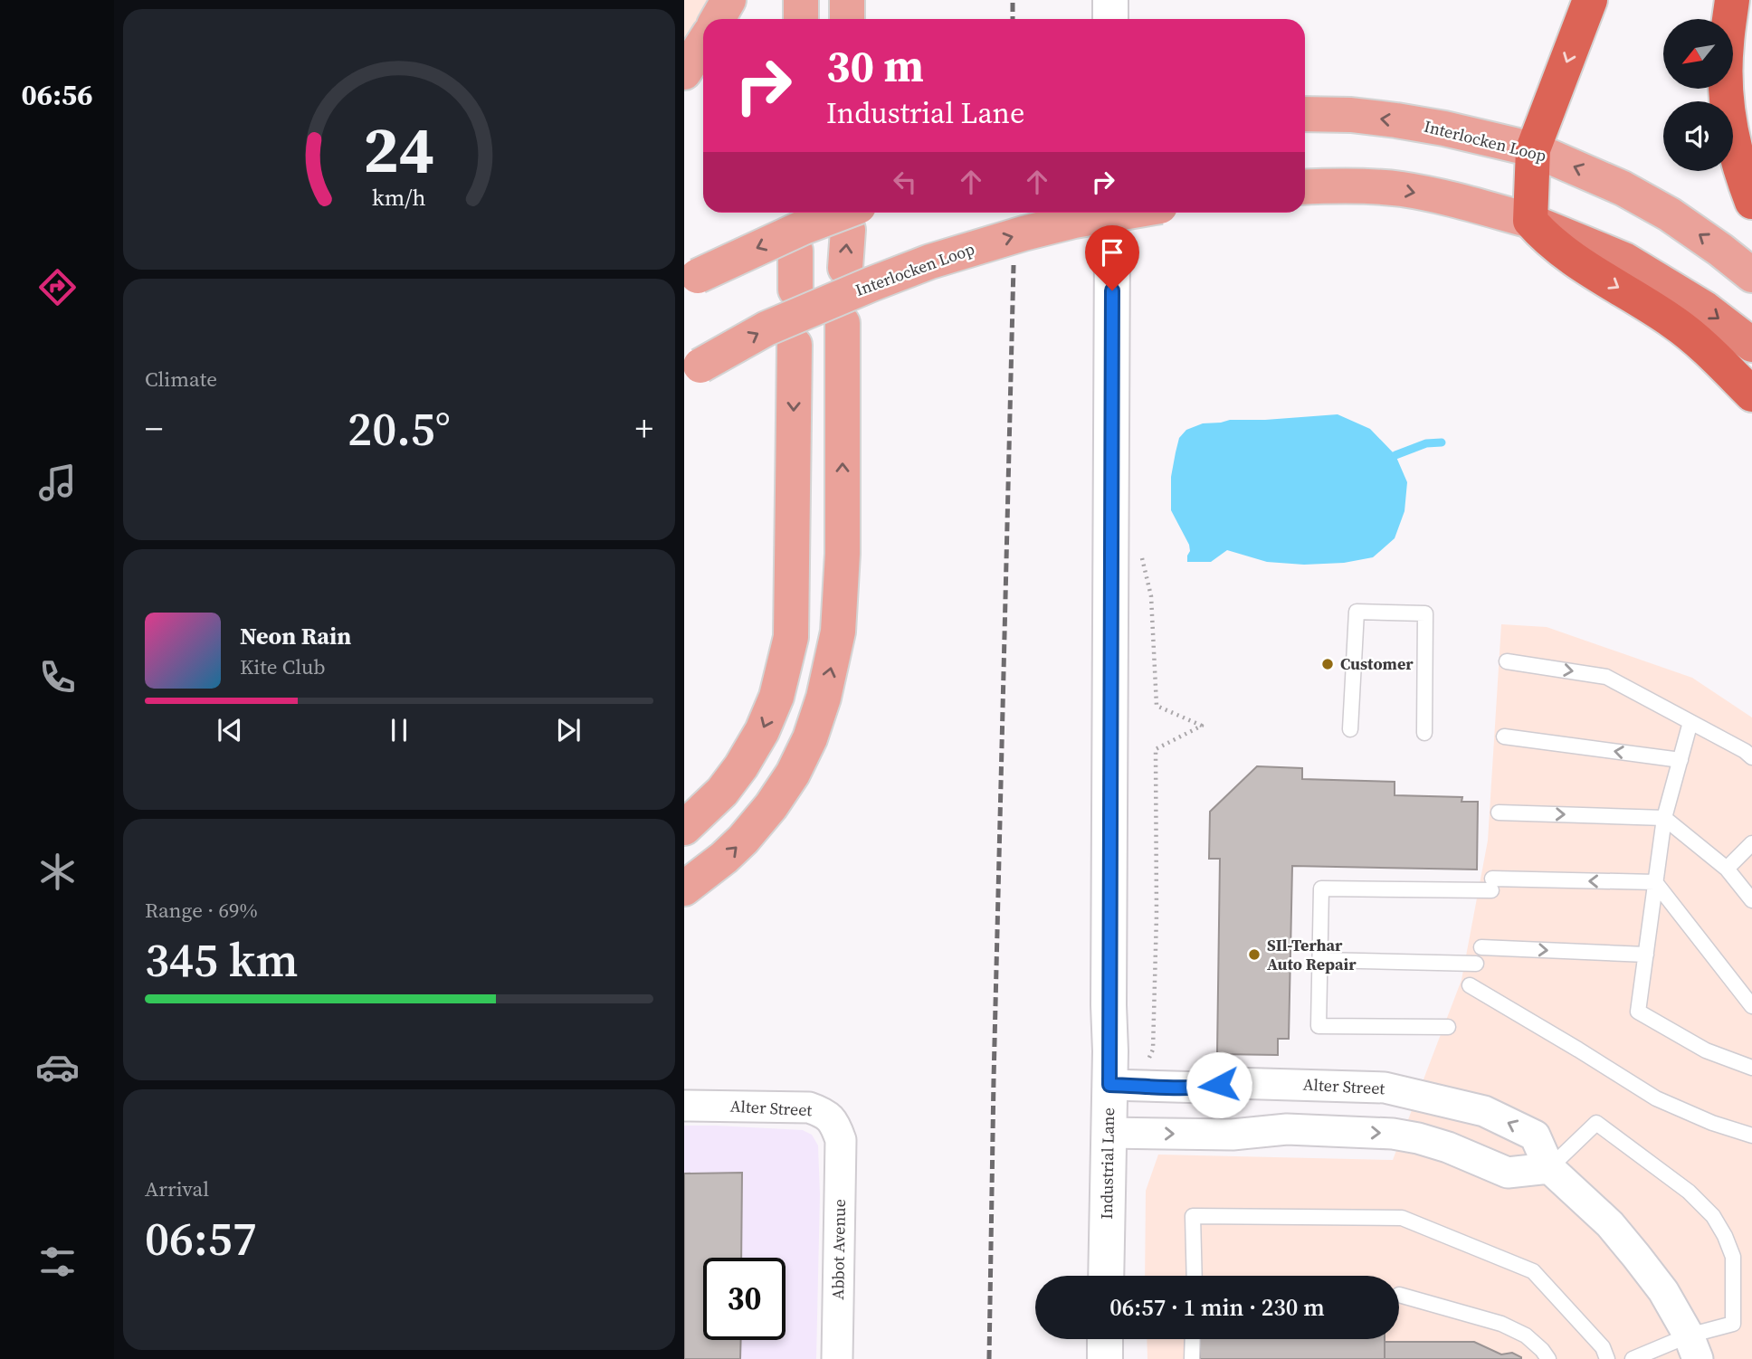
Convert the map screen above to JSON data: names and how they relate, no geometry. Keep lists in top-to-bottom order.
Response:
{
  "streets": {
    "main road": ["Interlocken Loop"],
    "street": ["Alter Street", "Industrial Lane", "Abbot Avenue"]
  },
  "crossings": [
    ["Alter Street", "Industrial Lane"],
    ["Alter Street", "Abbot Avenue"]
  ],
  "places": ["Customer", "SIl-Terhar Auto Repair"],
  "north": "bottom left",
  "page": {
    "tabs": "06:56",
    "turn": ["30 m", "Industrial Lane"],
    "tile": [
      "Climate",
      ["Range · 69%", "345 km"],
      ["Arrival", "06:57"]
    ],
    "heat": ["−", "20.5°", "+"],
    "song": ["Neon Rain", "Kite Club"],
    "limit": "30",
    "trip": "06:57 · 1 min · 230 m",
    "gauge": ["24", "km/h"]
  }
}
